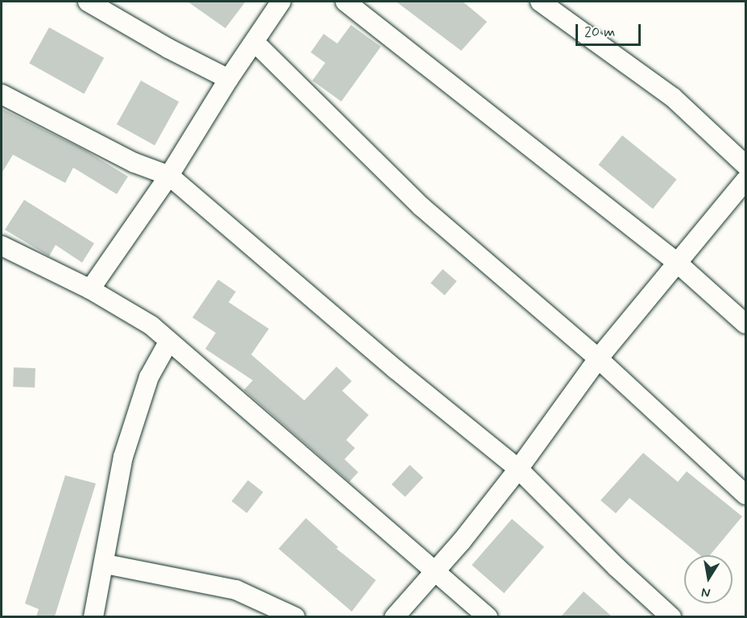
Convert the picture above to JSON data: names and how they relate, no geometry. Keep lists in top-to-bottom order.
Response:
{
  "scale_bar": "20 m",
  "north": "bottom"
}
